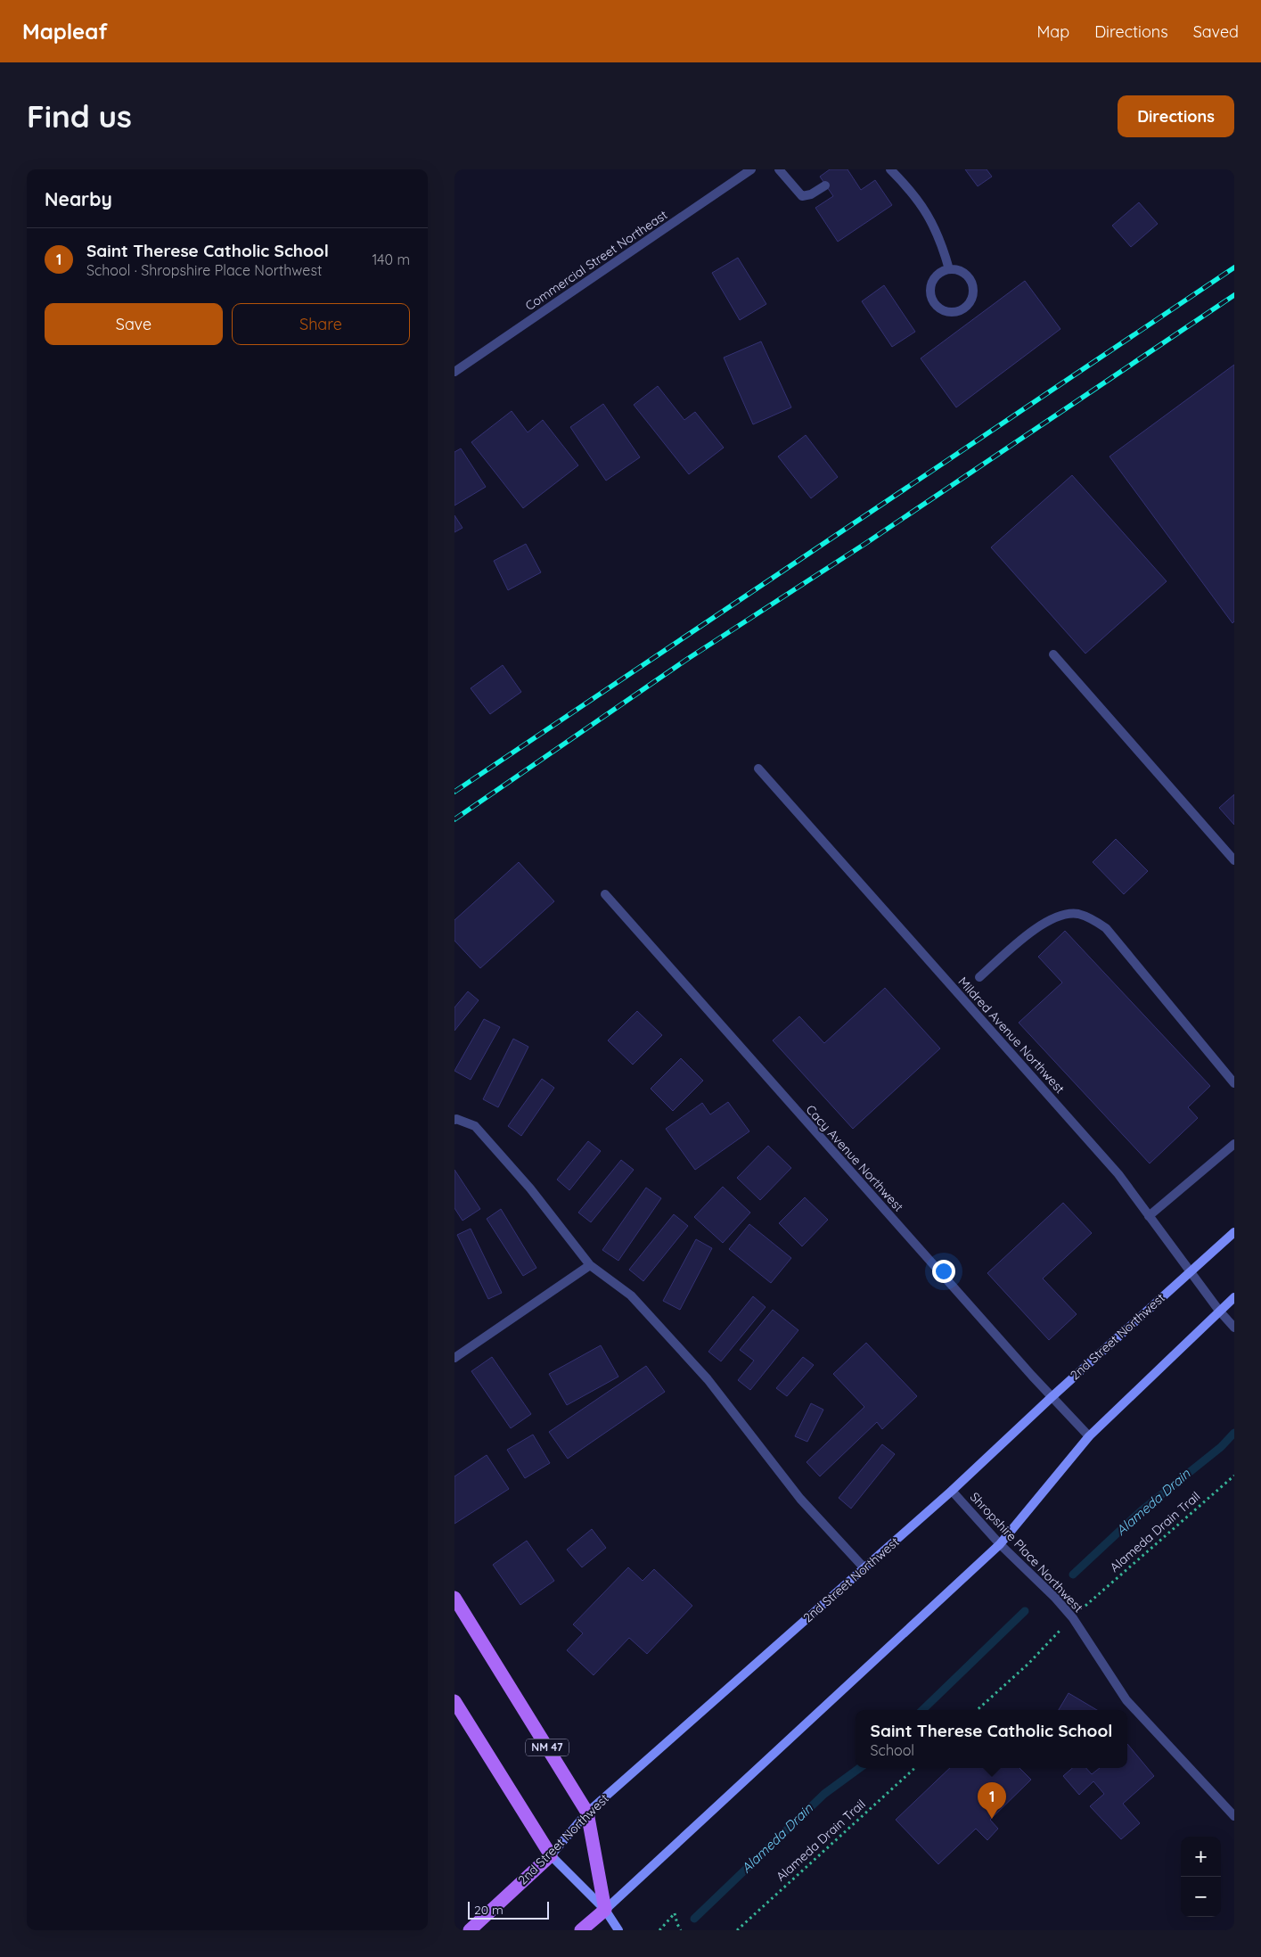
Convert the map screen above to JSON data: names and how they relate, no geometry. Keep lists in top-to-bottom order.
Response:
{
  "streets": {
    "main road": ["2nd Street Northwest", "NM 47"],
    "street": [
      "Commercial Street Northeast",
      "Mildred Avenue Northwest",
      "Cacy Avenue Northwest",
      "Shropshire Place Northwest"
    ],
    "path": ["Alameda Drain Trail"]
  },
  "crossings": [
    ["Mildred Avenue Northwest", "2nd Street Northwest"],
    ["Cacy Avenue Northwest", "2nd Street Northwest"],
    ["2nd Street Northwest", "Shropshire Place Northwest"],
    ["2nd Street Northwest", "NM 47"]
  ],
  "water": ["Alameda Drain"],
  "scale_bar": "20 m",
  "page": {
    "header": "Mapleaf",
    "nav": ["Map", "Directions", "Saved"],
    "buttons": [
      "Directions",
      ["Save", "Share"]
    ],
    "title": "Find us",
    "heading": "Nearby",
    "list": [
      {
        "mark": "1",
        "name": "Saint Therese Catholic School",
        "note": "School · Shropshire Place Northwest",
        "value": "140 m"
      }
    ],
    "popup": ["Saint Therese Catholic School", "School"],
    "pins": "1",
    "map_buttons": ["+", "−"],
    "scale": "20 m"
  }
}
